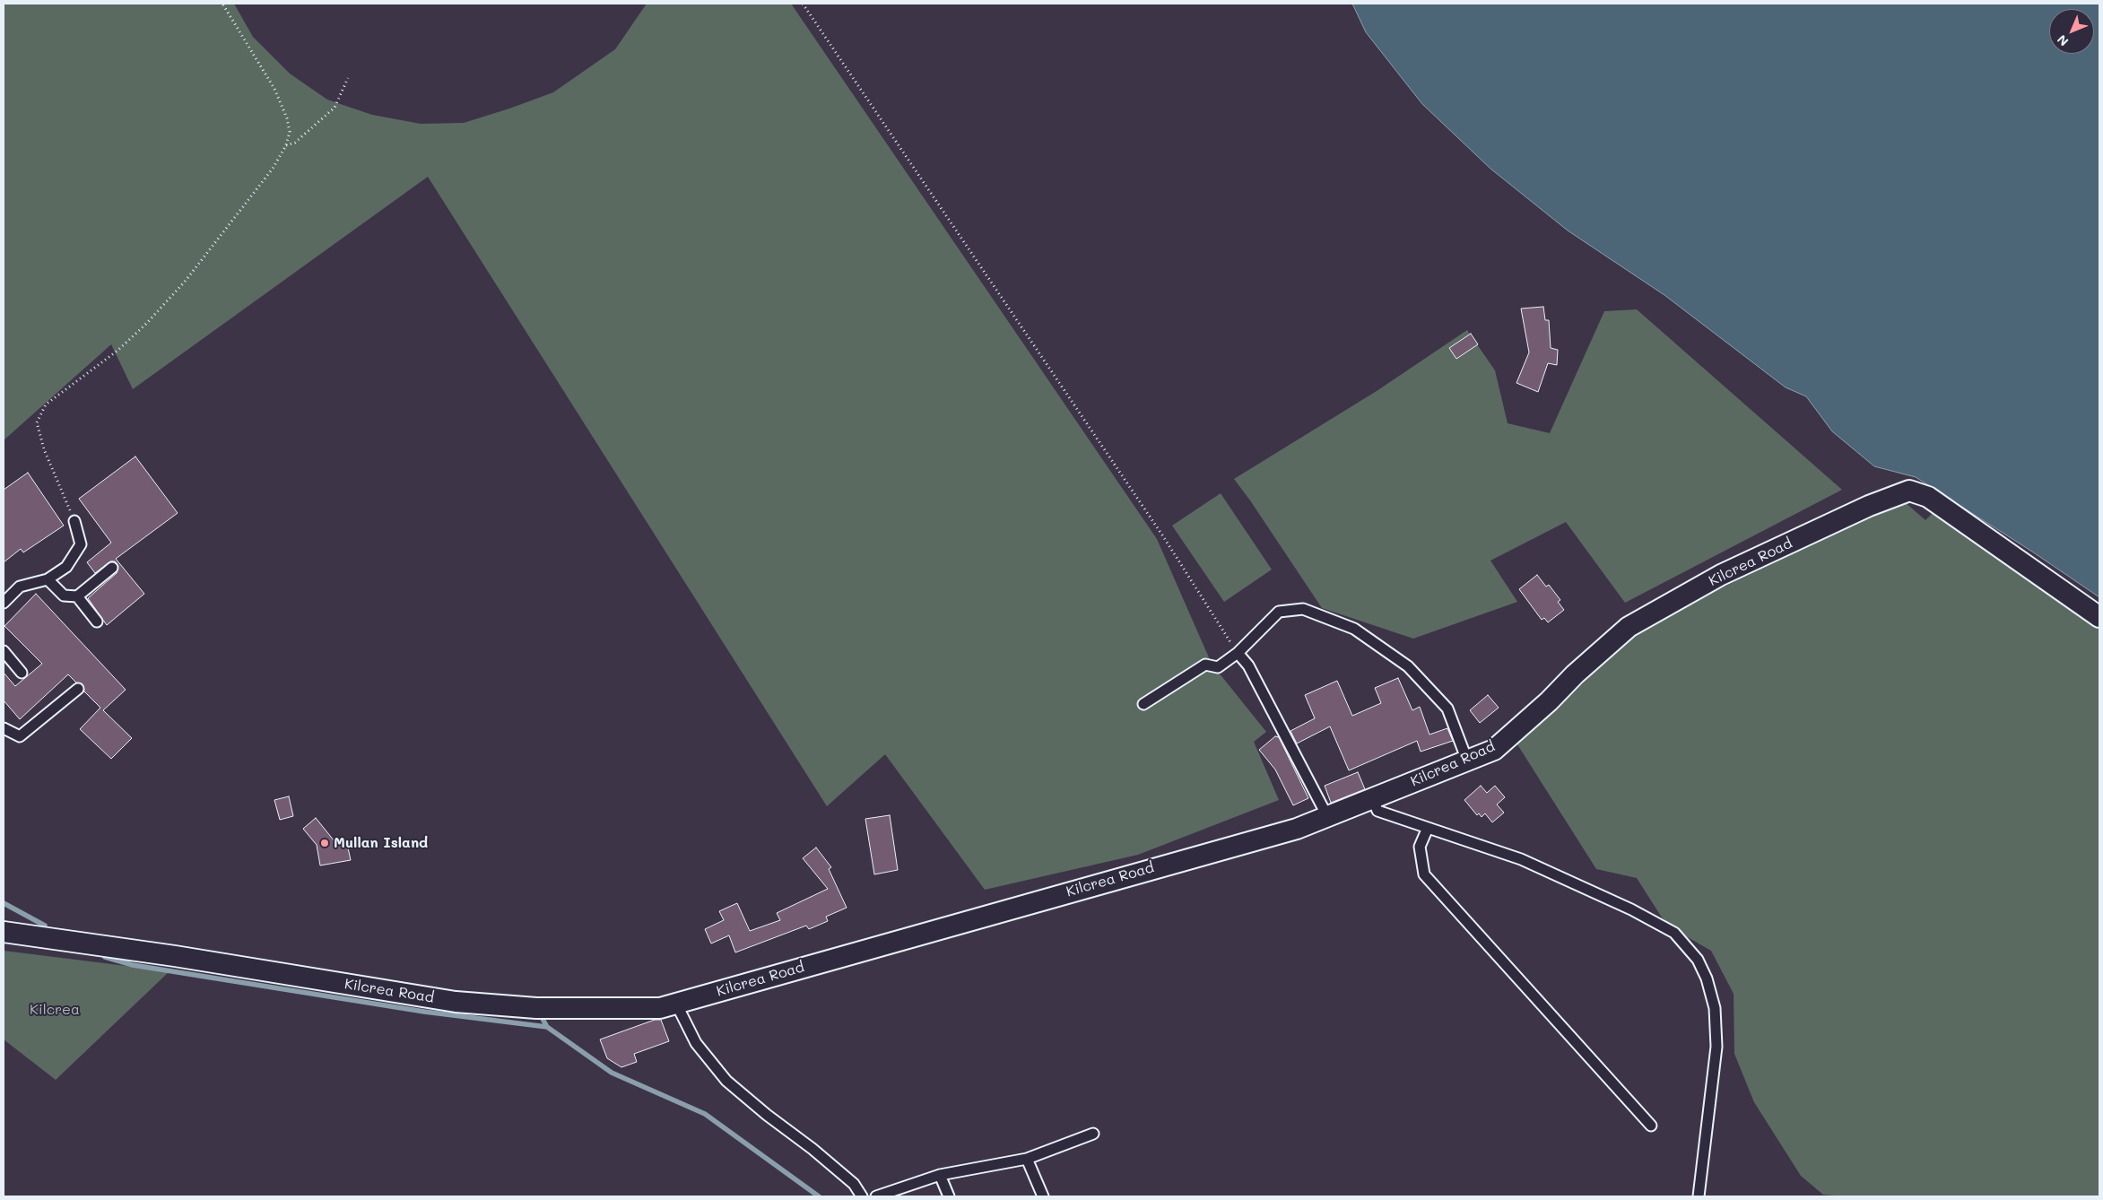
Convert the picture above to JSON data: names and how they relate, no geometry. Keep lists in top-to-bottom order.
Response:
{
  "streets": {
    "street": ["Kilcrea Road"]
  },
  "parks": ["Kilcrea"],
  "places": ["Mullan Island"],
  "north": "bottom left"
}
